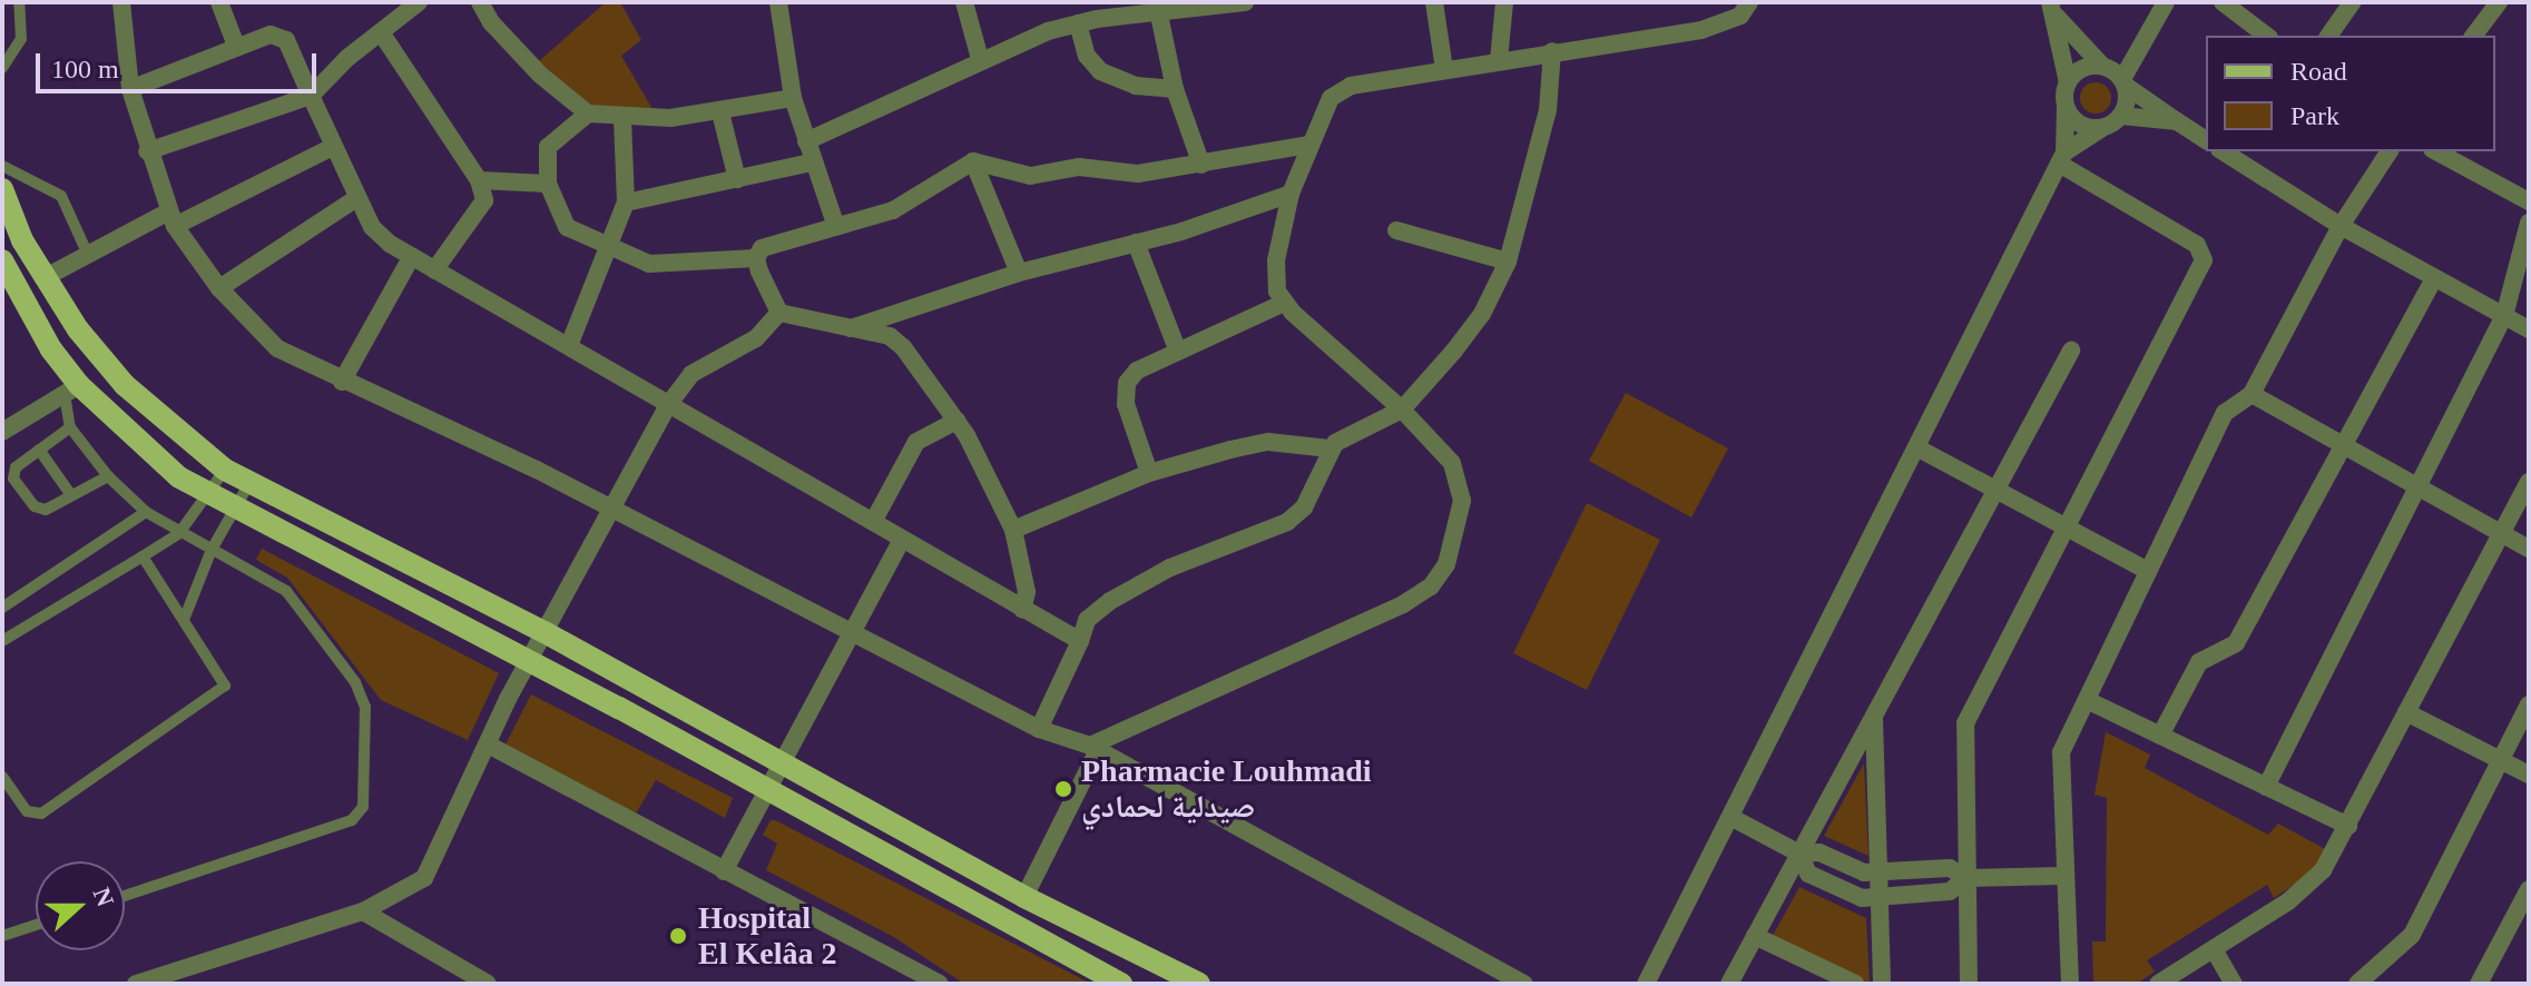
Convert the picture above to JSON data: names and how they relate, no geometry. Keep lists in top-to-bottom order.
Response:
{
  "places": ["Pharmacie Louhmadi صيدلية لحمادي", "Hospital El Kelâa 2"],
  "legend": ["Road", "Park"],
  "scale_bar": "100 m",
  "north": "right"
}
